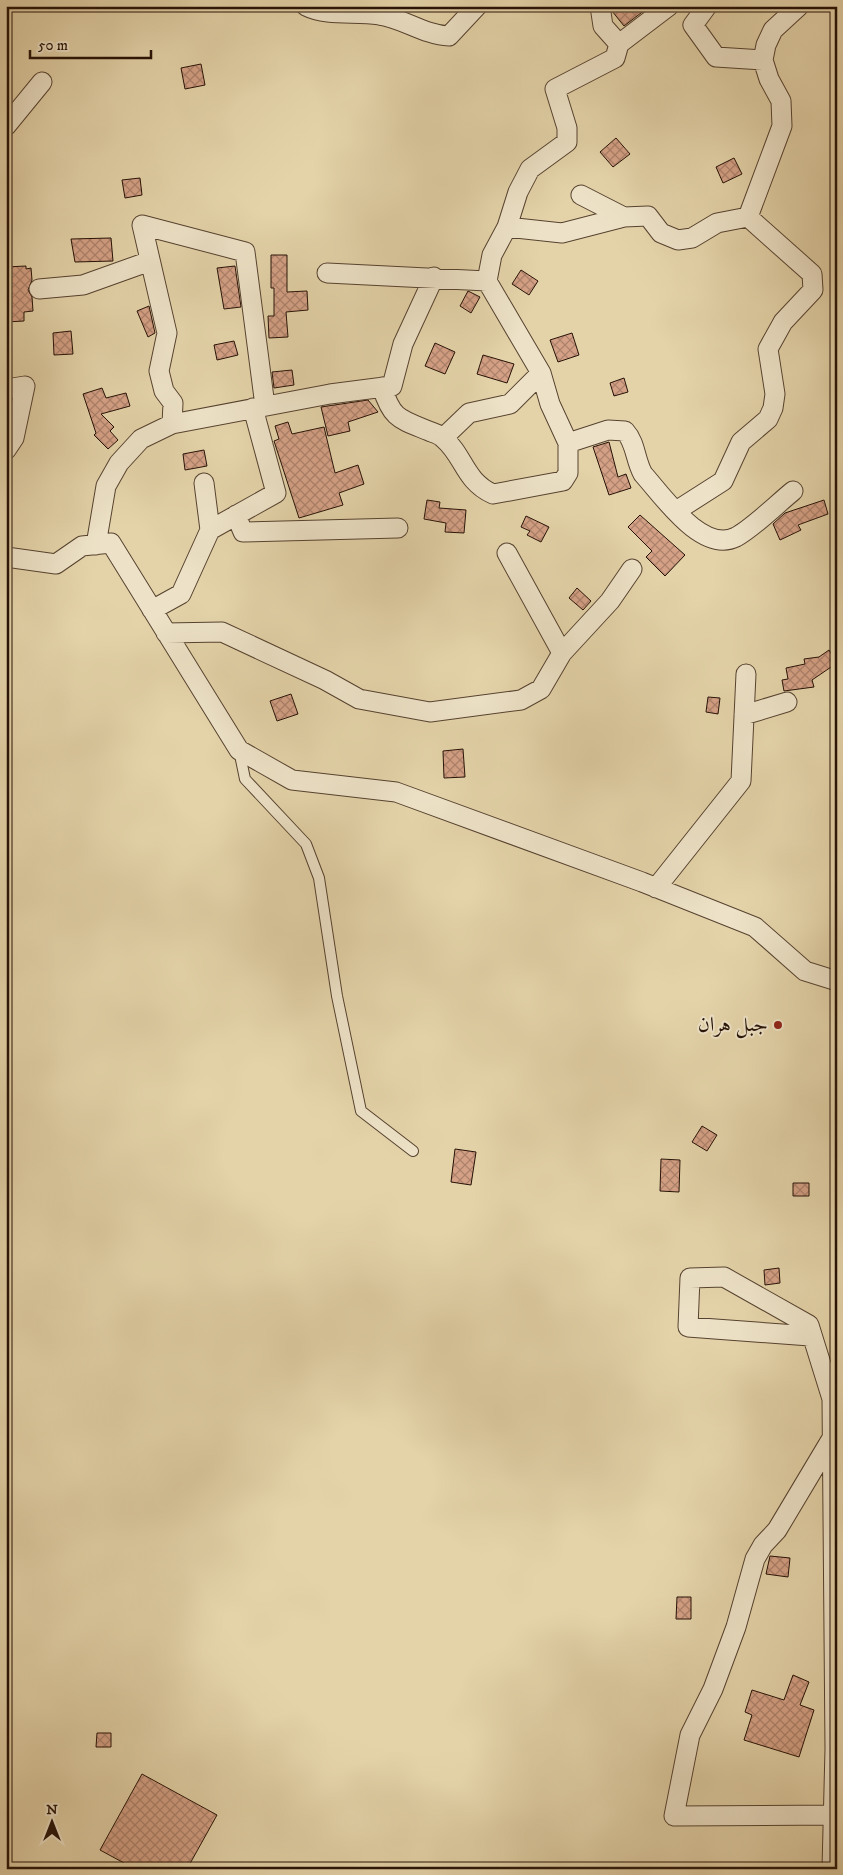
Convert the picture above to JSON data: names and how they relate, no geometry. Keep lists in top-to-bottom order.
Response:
{
  "places": ["جبل هران"],
  "scale_bar": "50 m",
  "north": "top"
}
